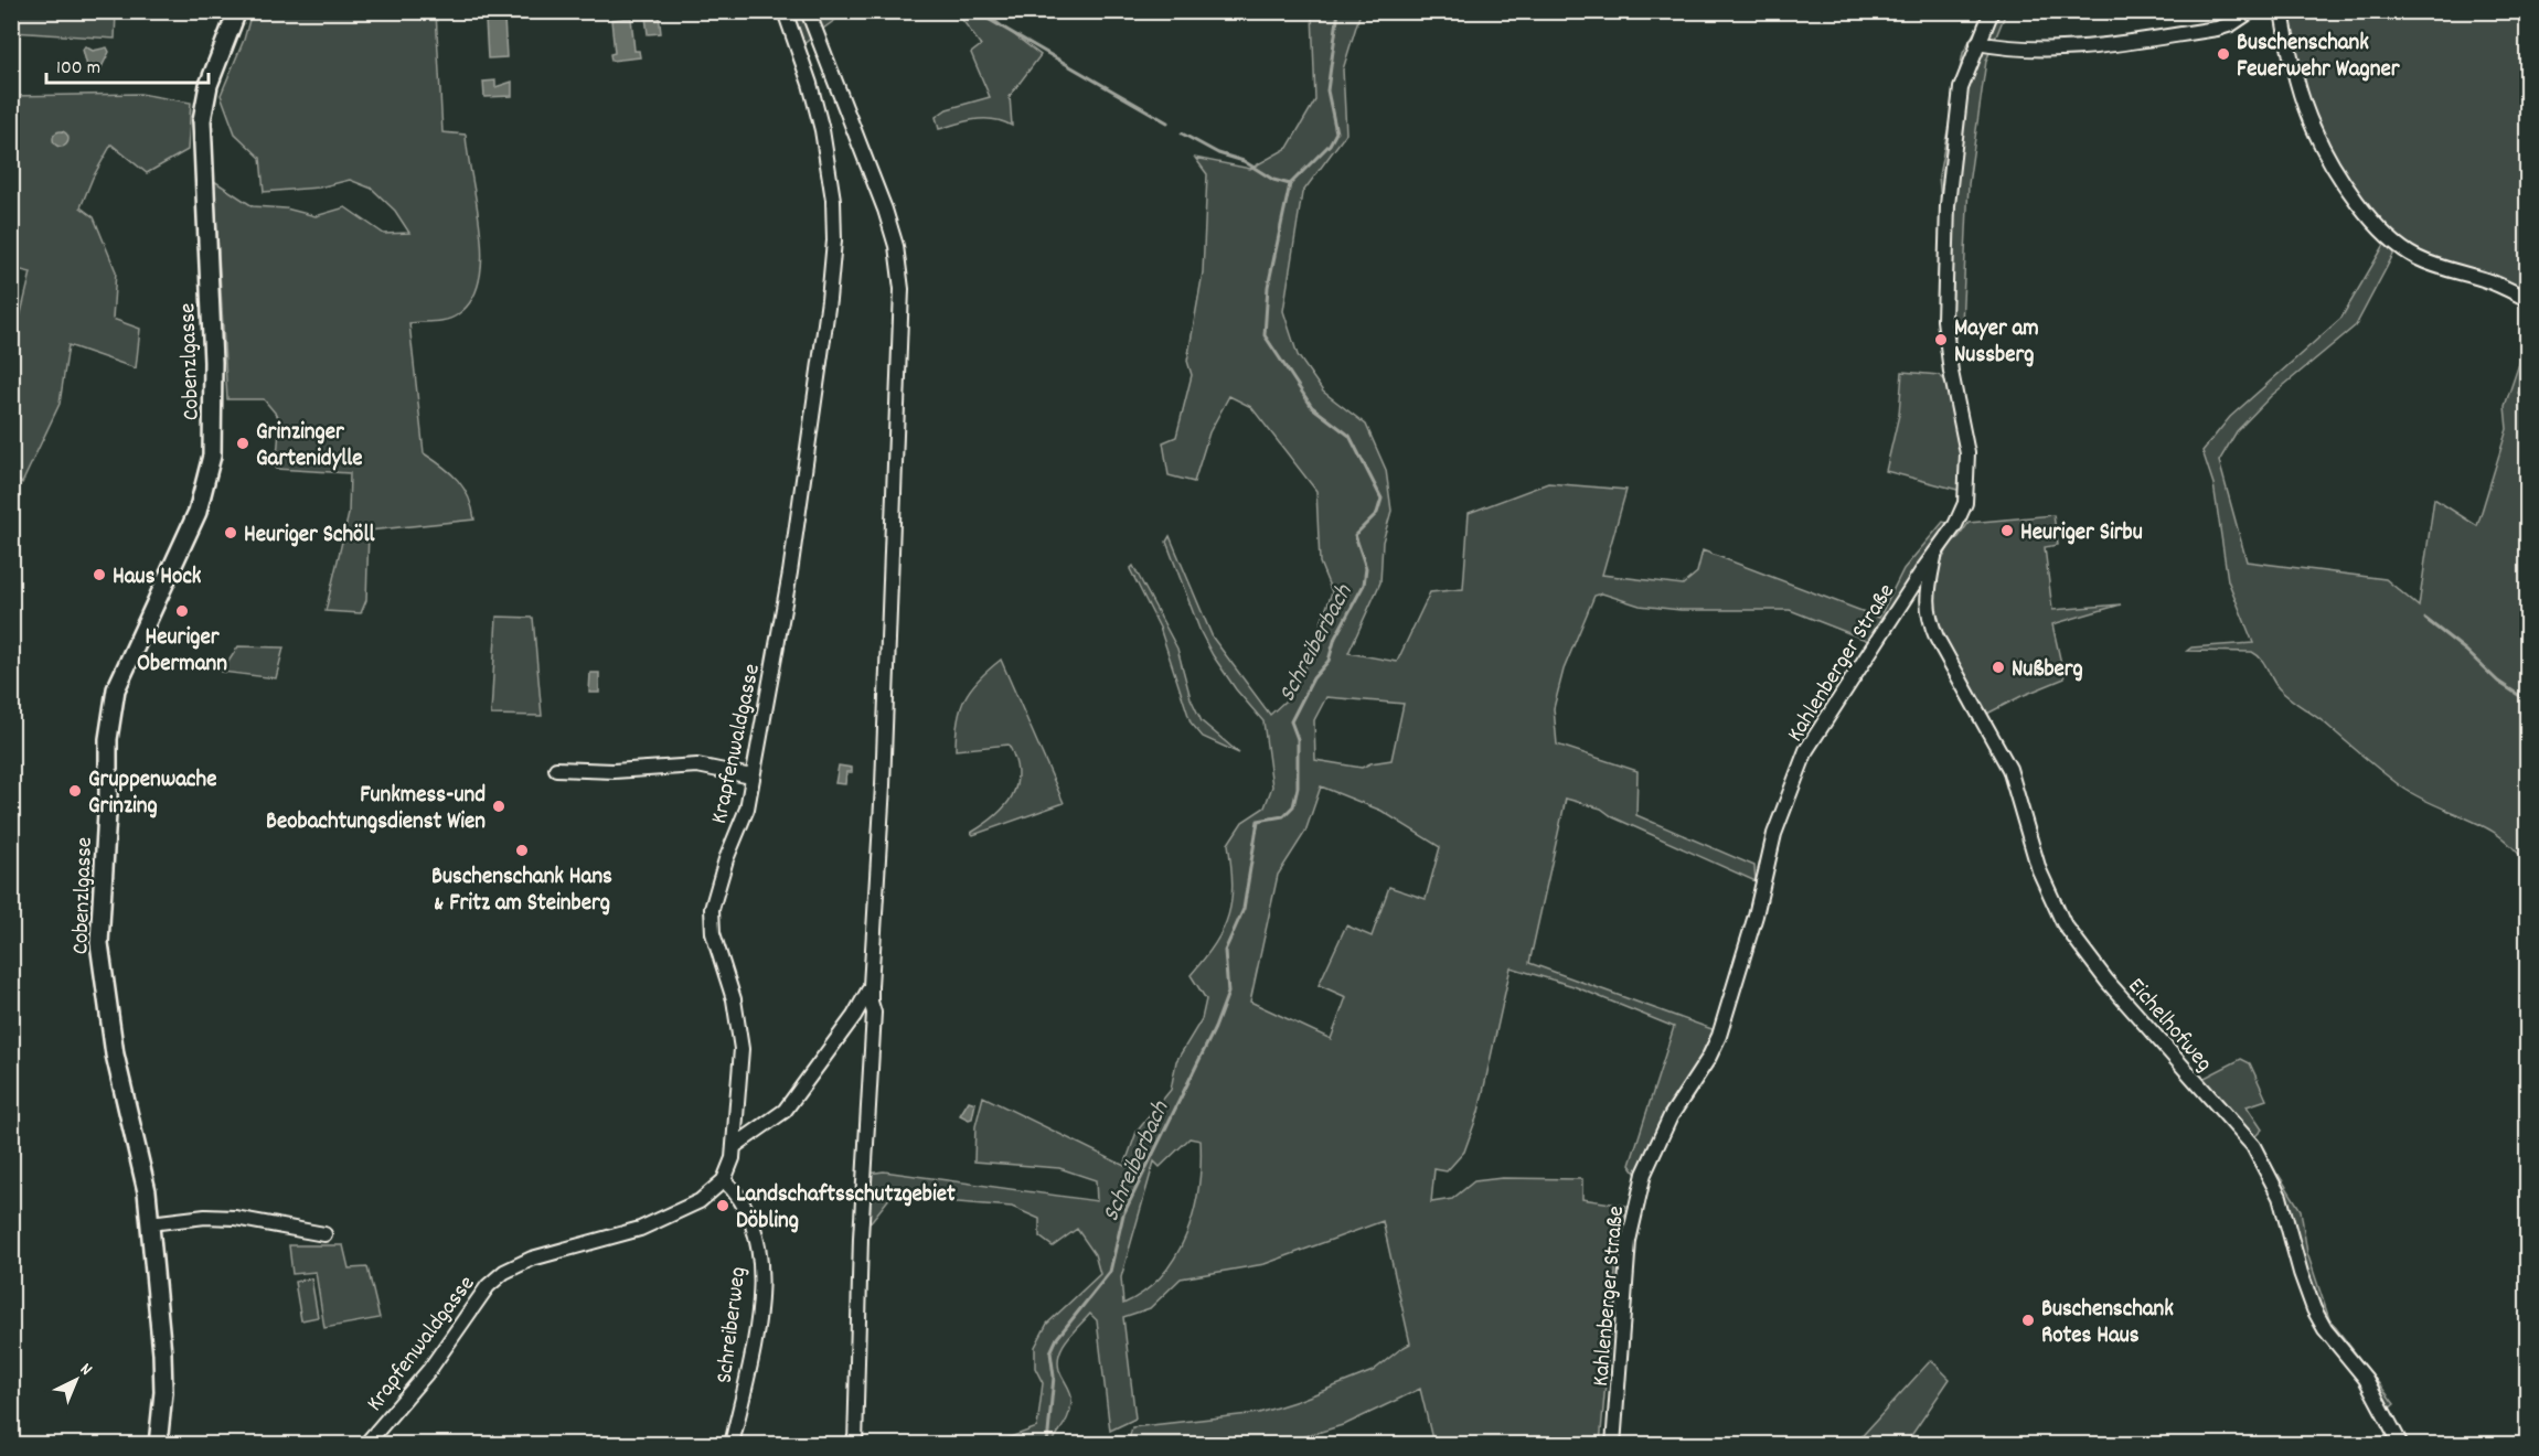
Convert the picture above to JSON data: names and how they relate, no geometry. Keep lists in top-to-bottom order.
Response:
{
  "streets": {
    "street": [
      "Cobenzlgasse",
      "Kahlenberger Straße",
      "Krapfenwaldgasse",
      "Eichelhofweg",
      "Schreiberweg"
    ]
  },
  "crossings": [
    ["Kahlenberger Straße", "Eichelhofweg"],
    ["Krapfenwaldgasse", "Schreiberweg"]
  ],
  "water": ["Schreiberbach"],
  "places": [
    "Buschenschank Feuerwehr Wagner",
    "Mayer am Nussberg",
    "Grinzinger Gartenidylle",
    "Heuriger Sirbu",
    "Heuriger Schöll",
    "Haus Hock",
    "Heuriger Obermann",
    "Nußberg",
    "Gruppenwache Grinzing",
    "Funkmess-und Beobachtungsdienst Wien",
    "Buschenschank Hans & Fritz am Steinberg",
    "Landschaftsschutzgebiet Döbling",
    "Buschenschank Rotes Haus"
  ],
  "scale_bar": "100 m",
  "north": "top right"
}
